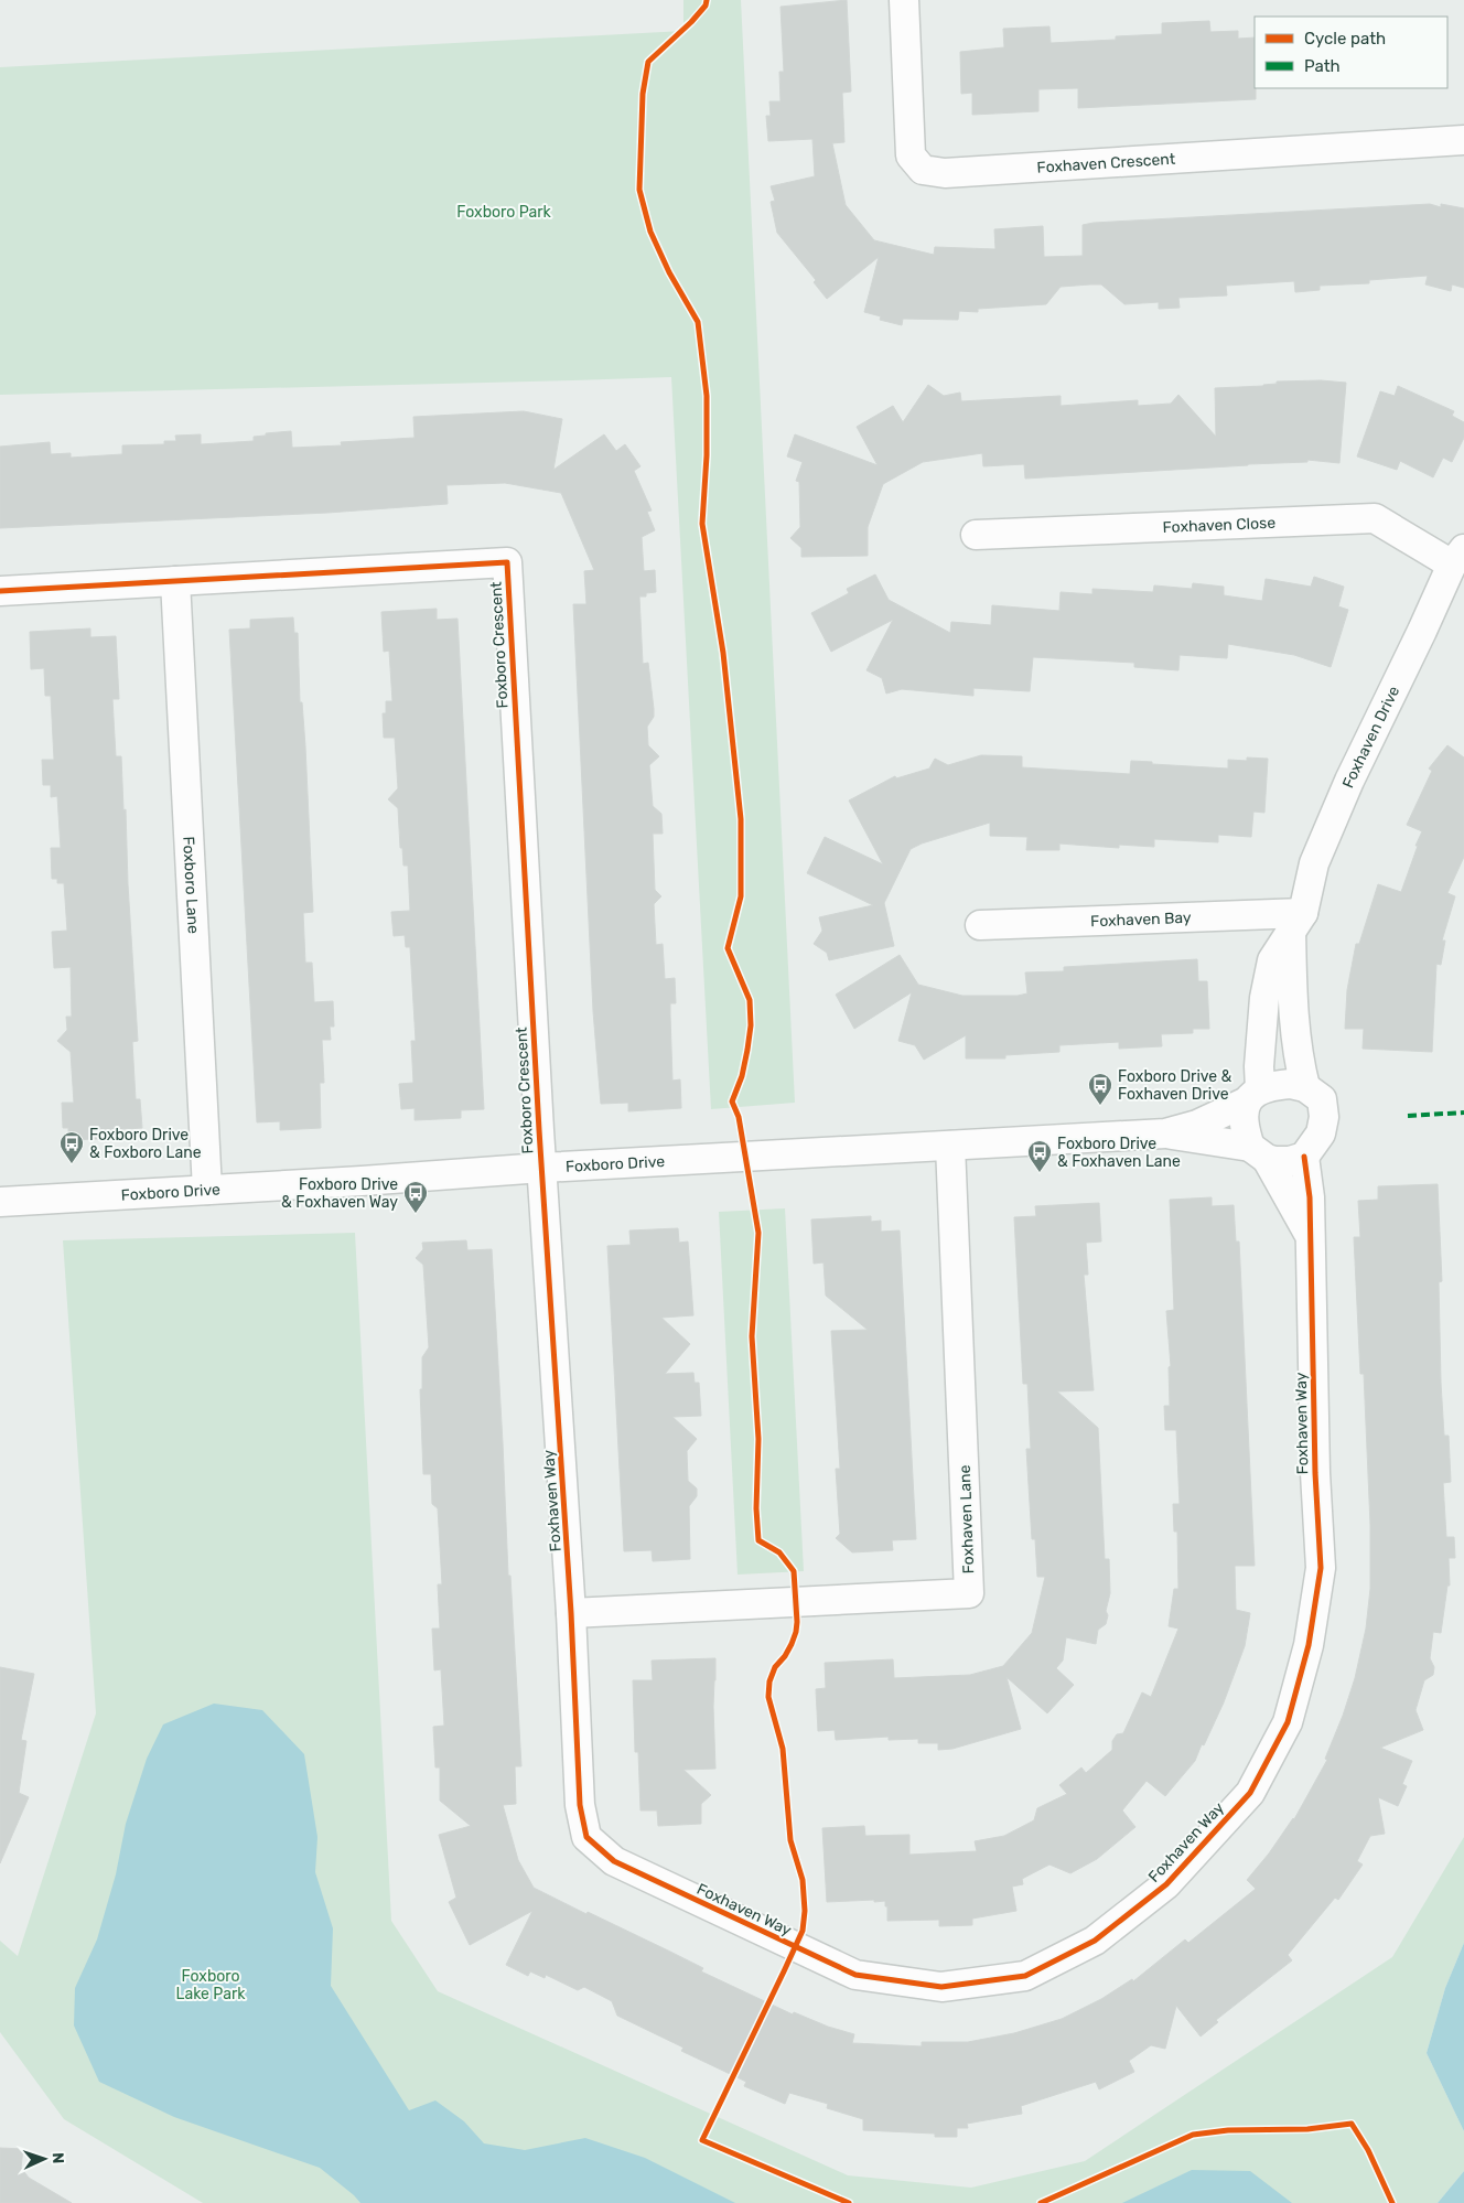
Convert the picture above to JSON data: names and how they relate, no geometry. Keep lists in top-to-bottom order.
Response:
{
  "streets": {
    "street": [
      "Foxhaven Crescent",
      "Foxhaven Close",
      "Foxboro Crescent",
      "Foxhaven Drive",
      "Foxboro Lane",
      "Foxhaven Bay",
      "Foxboro Drive",
      "Foxhaven Way",
      "Foxhaven Lane"
    ]
  },
  "crossings": [
    ["Foxhaven Close", "Foxhaven Drive"],
    ["Foxboro Crescent", "Foxboro Lane"],
    ["Foxboro Crescent", "Foxboro Drive"],
    ["Foxboro Crescent", "Foxhaven Way"],
    ["Foxhaven Drive", "Foxhaven Bay"],
    ["Foxhaven Drive", "Foxboro Drive"],
    ["Foxhaven Drive", "Foxhaven Way"],
    ["Foxboro Lane", "Foxboro Drive"],
    ["Foxboro Drive", "Foxhaven Way"],
    ["Foxboro Drive", "Foxhaven Lane"],
    ["Foxhaven Way", "Foxhaven Lane"]
  ],
  "parks": ["Foxboro Park", "Foxboro Lake Park"],
  "places": {
    "bus stop": [
      "Foxboro Drive & Foxhaven Drive",
      "Foxboro Drive & Foxboro Lane",
      "Foxboro Drive & Foxhaven Lane",
      "Foxboro Drive & Foxhaven Way"
    ]
  },
  "legend": ["Cycle path", "Path"],
  "north": "right"
}
